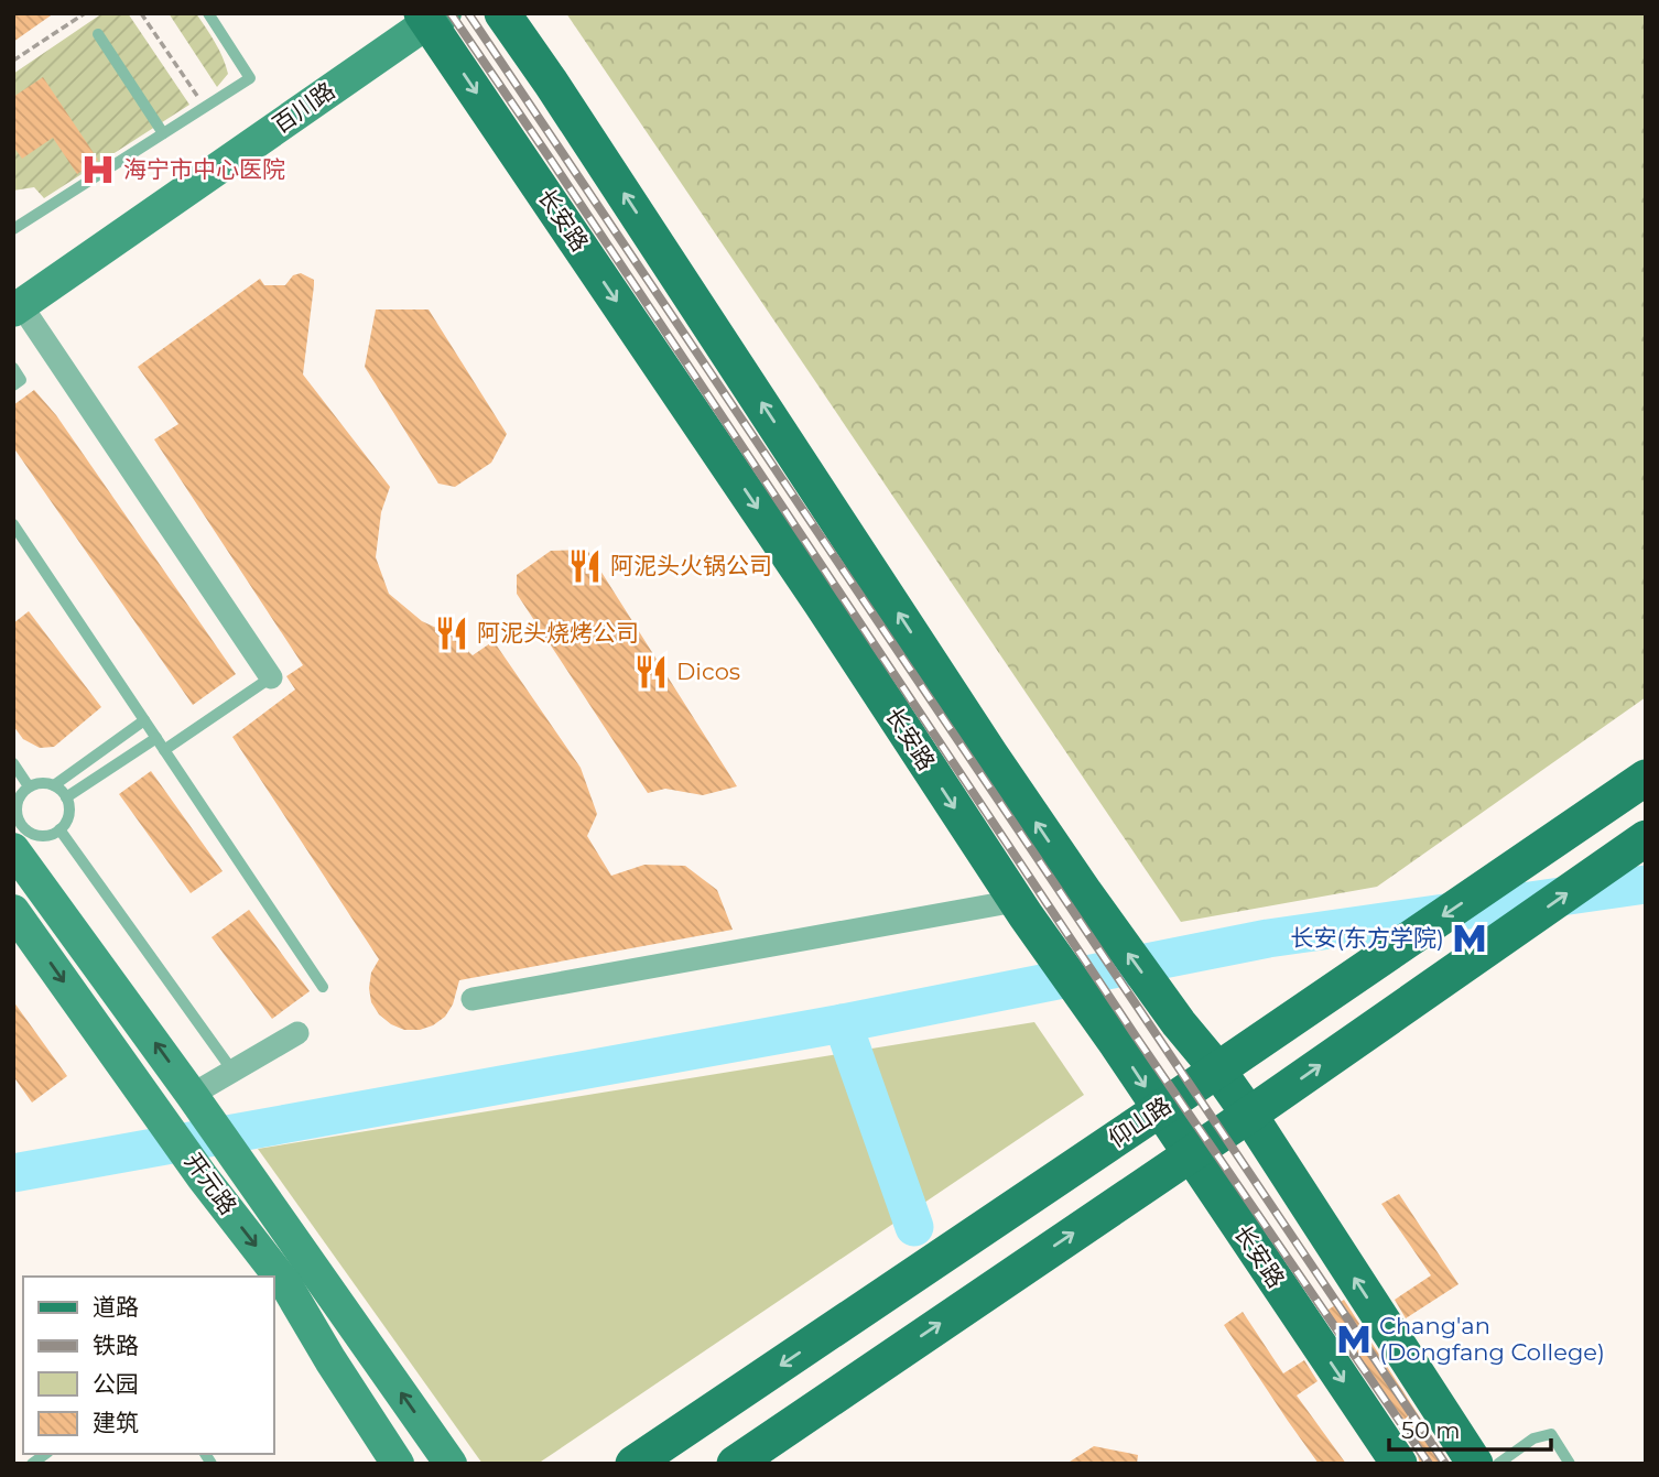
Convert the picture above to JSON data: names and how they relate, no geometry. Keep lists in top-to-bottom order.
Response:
{
  "streets": {
    "main road": [
      "百川路",
      "长安路",
      "仰山路",
      "开元路"
    ]
  },
  "crossings": [
    ["百川路", "长安路"],
    ["长安路", "仰山路"]
  ],
  "places": {
    "hospital": ["海宁市中心医院"],
    "restaurant": ["阿泥头火锅公司", "阿泥头烧烤公司", "Dicos"],
    "metro station": ["长安(东方学院)", "Chang'an (Dongfang College)"]
  },
  "legend": [
    "道路",
    "铁路",
    "公园",
    "建筑"
  ],
  "scale_bar": "50 m"
}
